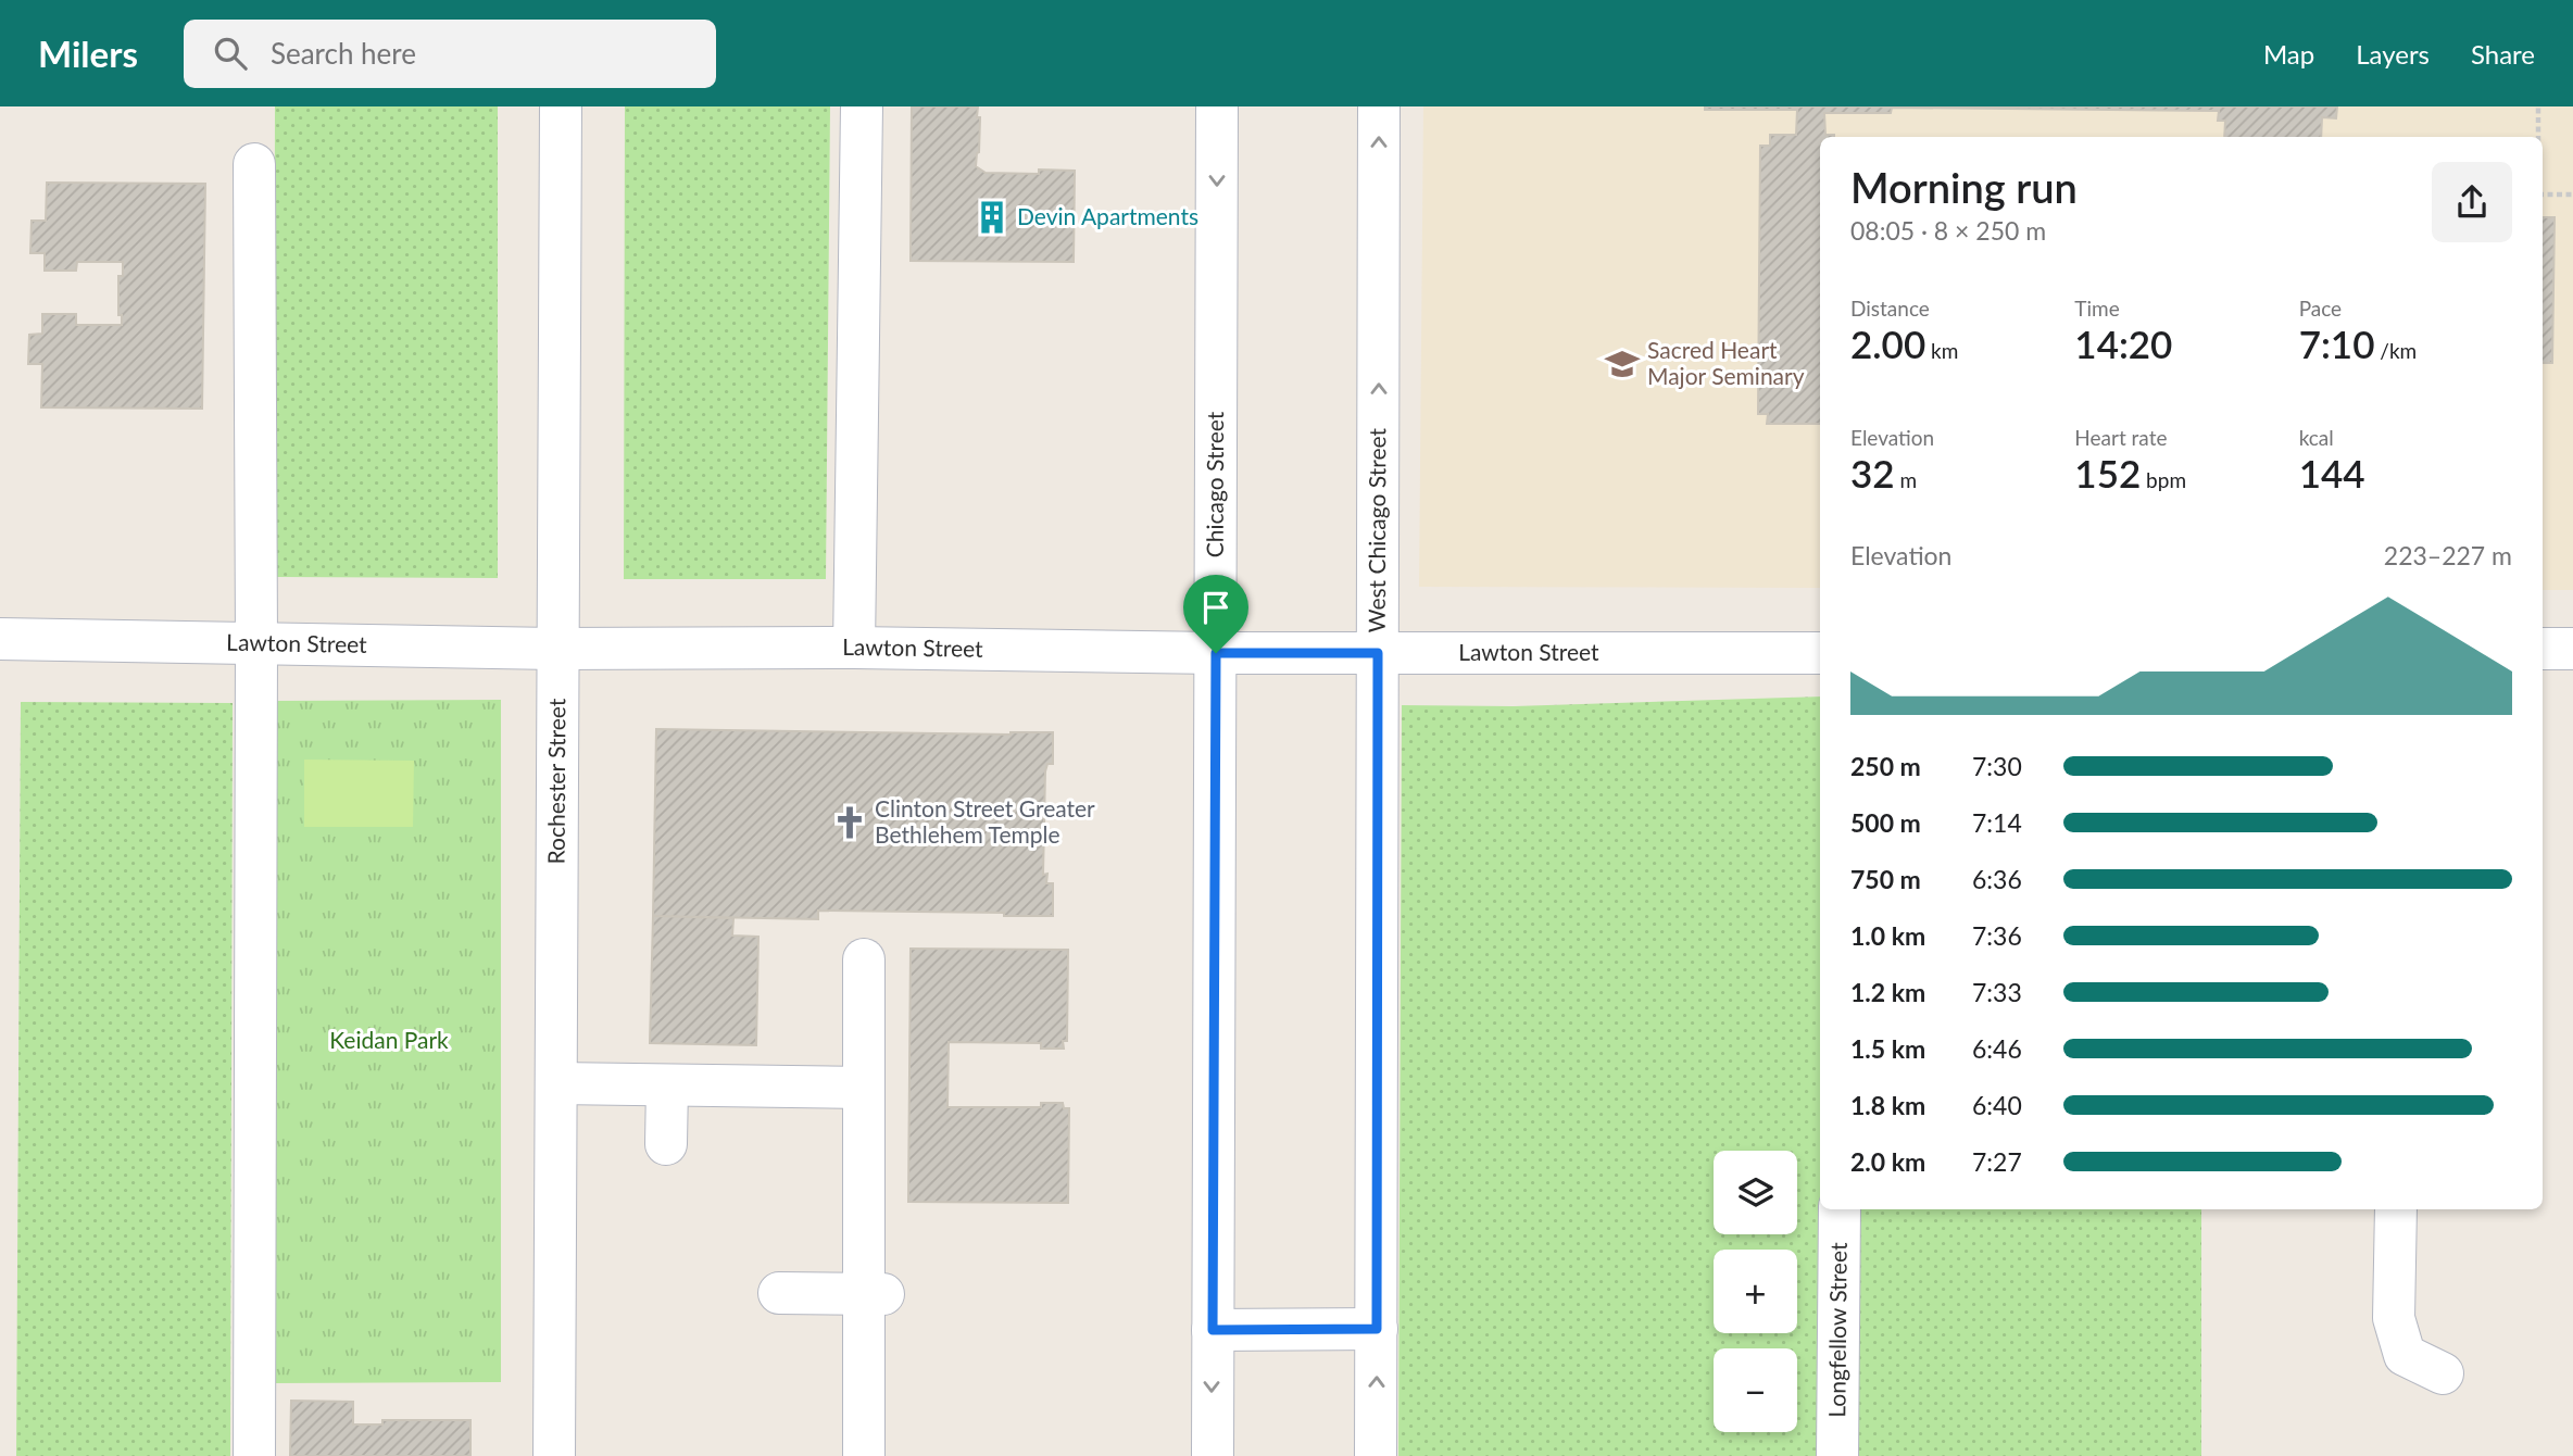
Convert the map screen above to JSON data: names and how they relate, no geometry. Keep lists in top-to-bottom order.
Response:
{
  "streets": {
    "street": [
      "Chicago Street",
      "West Chicago Street",
      "Lawton Street",
      "Rochester Street",
      "Longfellow Street"
    ]
  },
  "crossings": [
    ["Chicago Street", "Lawton Street"],
    ["West Chicago Street", "Lawton Street"],
    ["Lawton Street", "Rochester Street"]
  ],
  "one_way": ["West Chicago Street"],
  "parks": ["Keidan Park"],
  "places": {
    "building": ["Devin Apartments"],
    "school or university": ["Sacred Heart Major Seminary"],
    "church": ["Clinton Street Greater Bethlehem Temple"]
  },
  "page": {
    "header": "Milers",
    "search": "Search here",
    "nav": ["Map", "Layers", "Share"],
    "heading": ["Morning run", "08:05 · 8 × 250 m"],
    "stats": [
      ["Distance", "2.00 km"],
      ["Time", "14:20"],
      ["Pace", "7:10 /km"],
      ["Elevation", "32 m"],
      ["Heart rate", "152 bpm"],
      ["kcal", "144"]
    ],
    "chart": ["Elevation", "223–227 m"],
    "list": [
      {
        "name": "250 m",
        "note": "7:30"
      },
      {
        "name": "500 m",
        "note": "7:14"
      },
      {
        "name": "750 m",
        "note": "6:36"
      },
      {
        "name": "1.0 km",
        "note": "7:36"
      },
      {
        "name": "1.2 km",
        "note": "7:33"
      },
      {
        "name": "1.5 km",
        "note": "6:46"
      },
      {
        "name": "1.8 km",
        "note": "6:40"
      },
      {
        "name": "2.0 km",
        "note": "7:27"
      }
    ],
    "map_buttons": ["+", "−"]
  }
}
